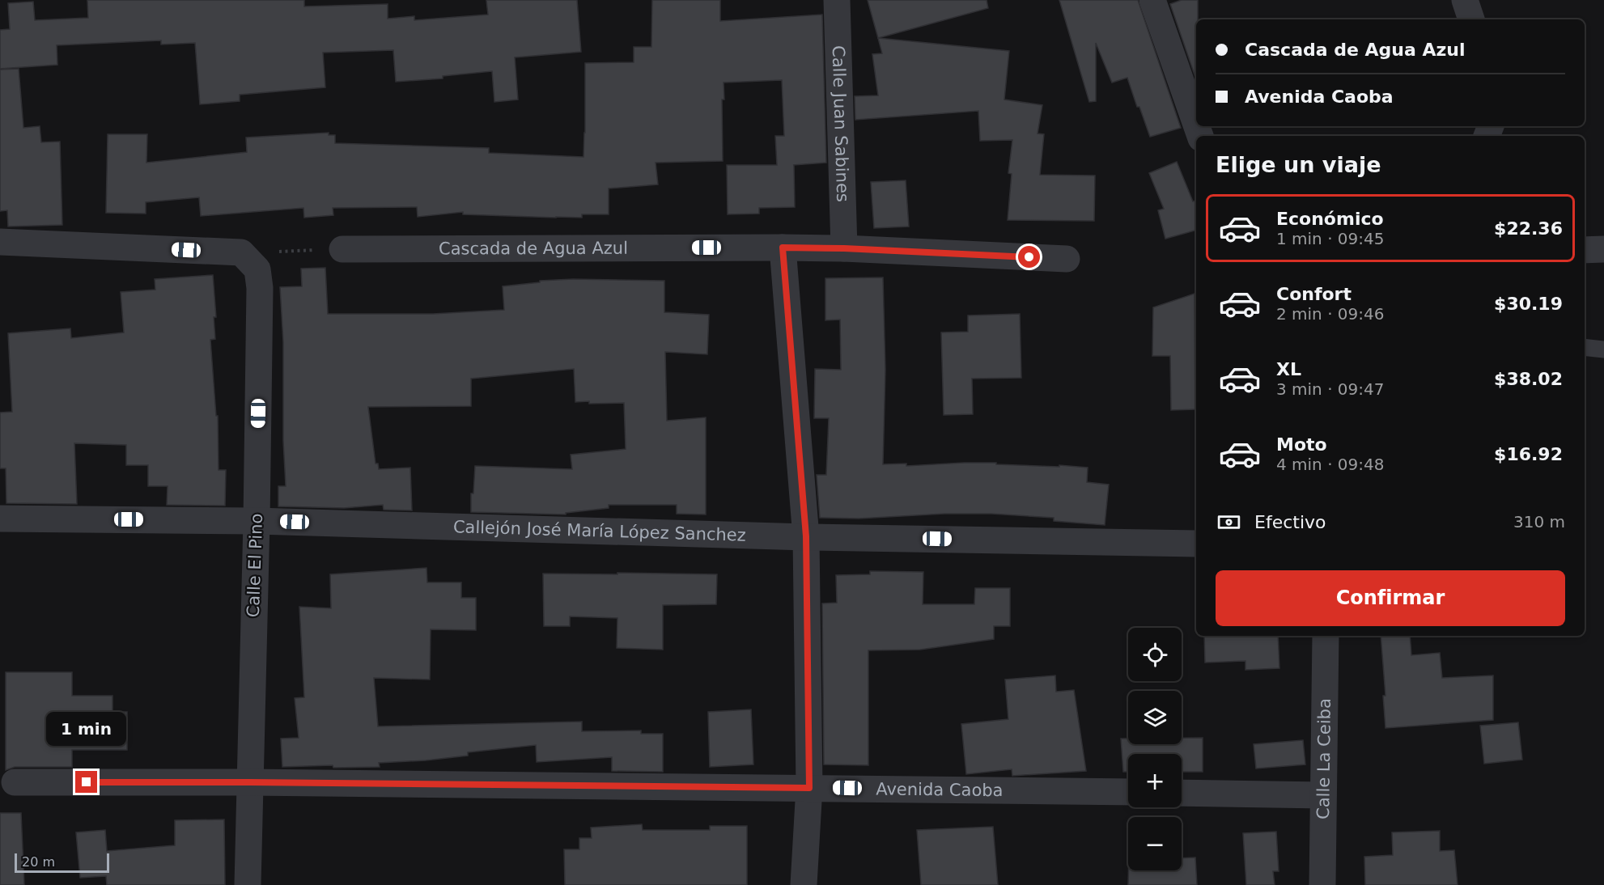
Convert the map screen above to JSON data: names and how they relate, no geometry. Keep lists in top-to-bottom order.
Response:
{
  "streets": {
    "street": [
      "Calle Juan Sabines",
      "Cascada de Agua Azul",
      "Callejón José María López Sanchez",
      "Calle El Pino",
      "Calle La Ceiba",
      "Avenida Caoba"
    ]
  },
  "crossings": [
    ["Calle Juan Sabines", "Cascada de Agua Azul"],
    ["Callejón José María López Sanchez", "Calle El Pino"],
    ["Calle El Pino", "Avenida Caoba"]
  ],
  "scale_bar": "20 m",
  "page": {
    "banner": ["Cascada de Agua Azul", "Avenida Caoba"],
    "heading": "Elige un viaje",
    "list": [
      {
        "name": "Económico",
        "note": "1 min · 09:45",
        "value": "$22.36"
      },
      {
        "name": "Confort",
        "note": "2 min · 09:46",
        "value": "$30.19"
      },
      {
        "name": "XL",
        "note": "3 min · 09:47",
        "value": "$38.02"
      },
      {
        "name": "Moto",
        "note": "4 min · 09:48",
        "value": "$16.92"
      }
    ],
    "pay": ["Efectivo", "310 m"],
    "buttons": "Confirmar",
    "map_buttons": ["+", "−"],
    "bubble": "1 min",
    "scale": "20 m"
  }
}
